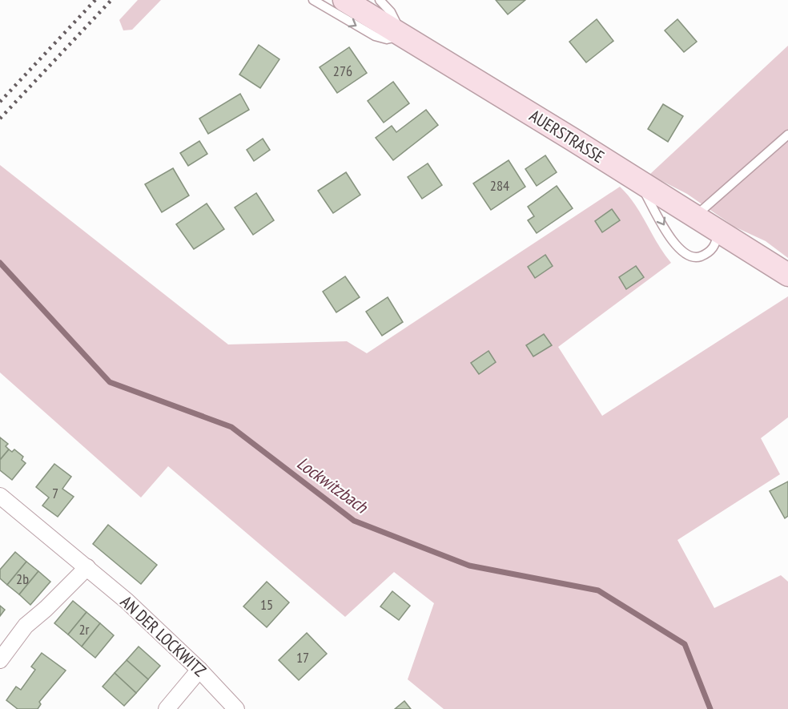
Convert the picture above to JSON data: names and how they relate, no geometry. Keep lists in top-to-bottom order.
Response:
{
  "streets": {
    "street": ["AUERSTRASSE", "AN DER LOCKWITZ"]
  },
  "water": ["Lockwitzbach"],
  "house_numbers": [
    "276",
    "284",
    "7",
    "2b",
    "15",
    "2r",
    "17"
  ]
}
